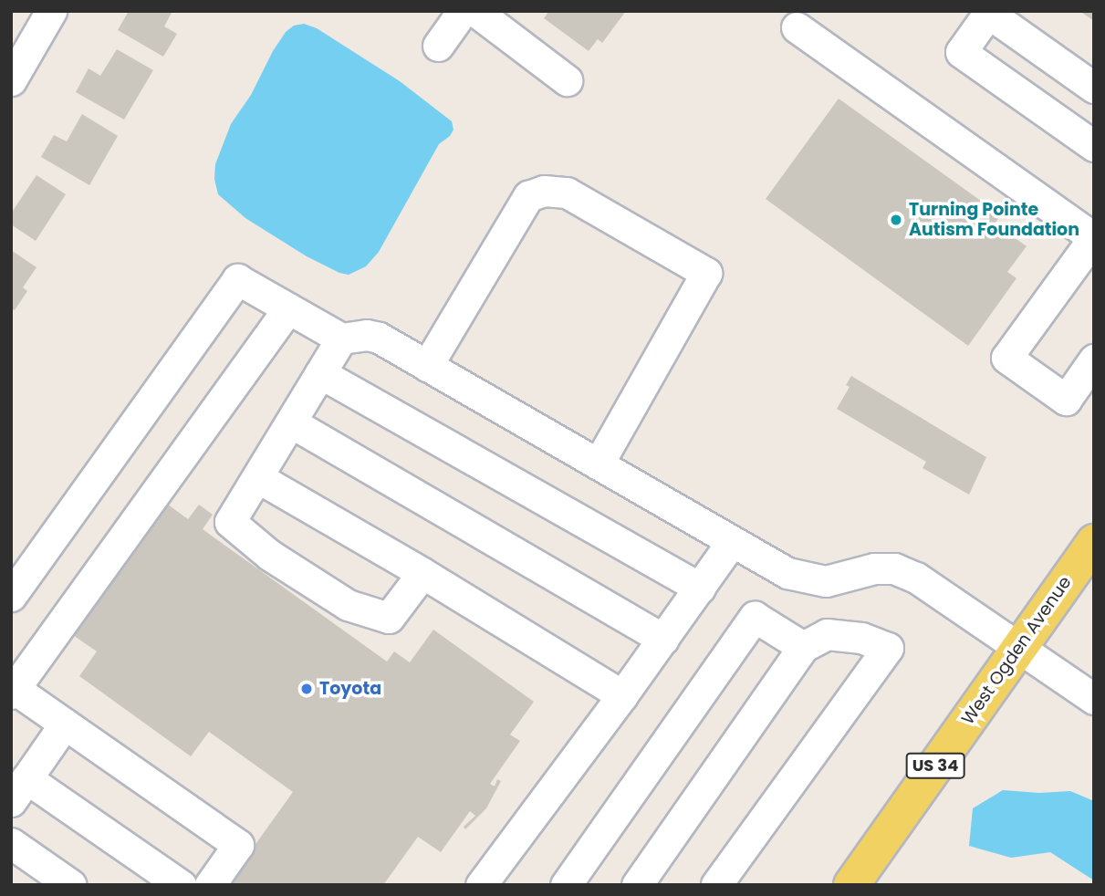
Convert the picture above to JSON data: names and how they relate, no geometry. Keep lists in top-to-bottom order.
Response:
{
  "streets": {
    "main road": ["West Ogden Avenue", "US 34"]
  },
  "places": ["Turning Pointe Autism Foundation", "Toyota"]
}
